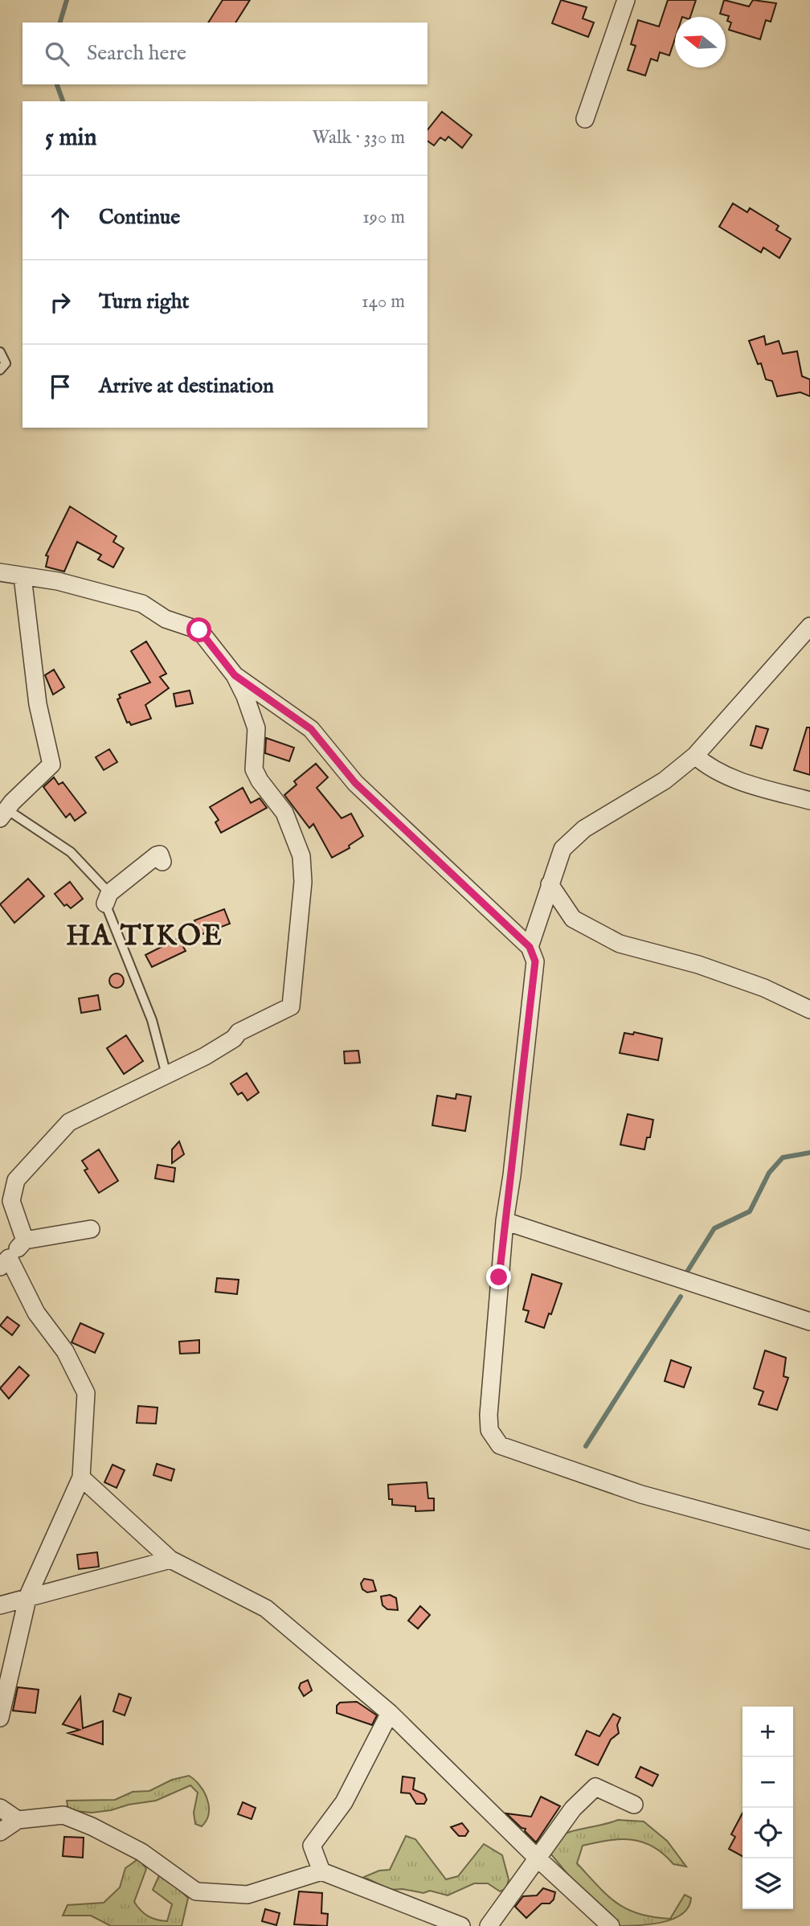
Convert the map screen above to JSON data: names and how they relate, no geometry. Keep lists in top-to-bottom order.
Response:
{
  "districts": ["HA TIKOE"],
  "north": "left",
  "page": {
    "search": "Search here",
    "heading": ["5 min", "Walk · 330 m"],
    "list": [
      ["Continue", "190 m"],
      ["Turn right", "140 m"],
      "Arrive at destination"
    ],
    "map_buttons": ["+", "−"]
  }
}
